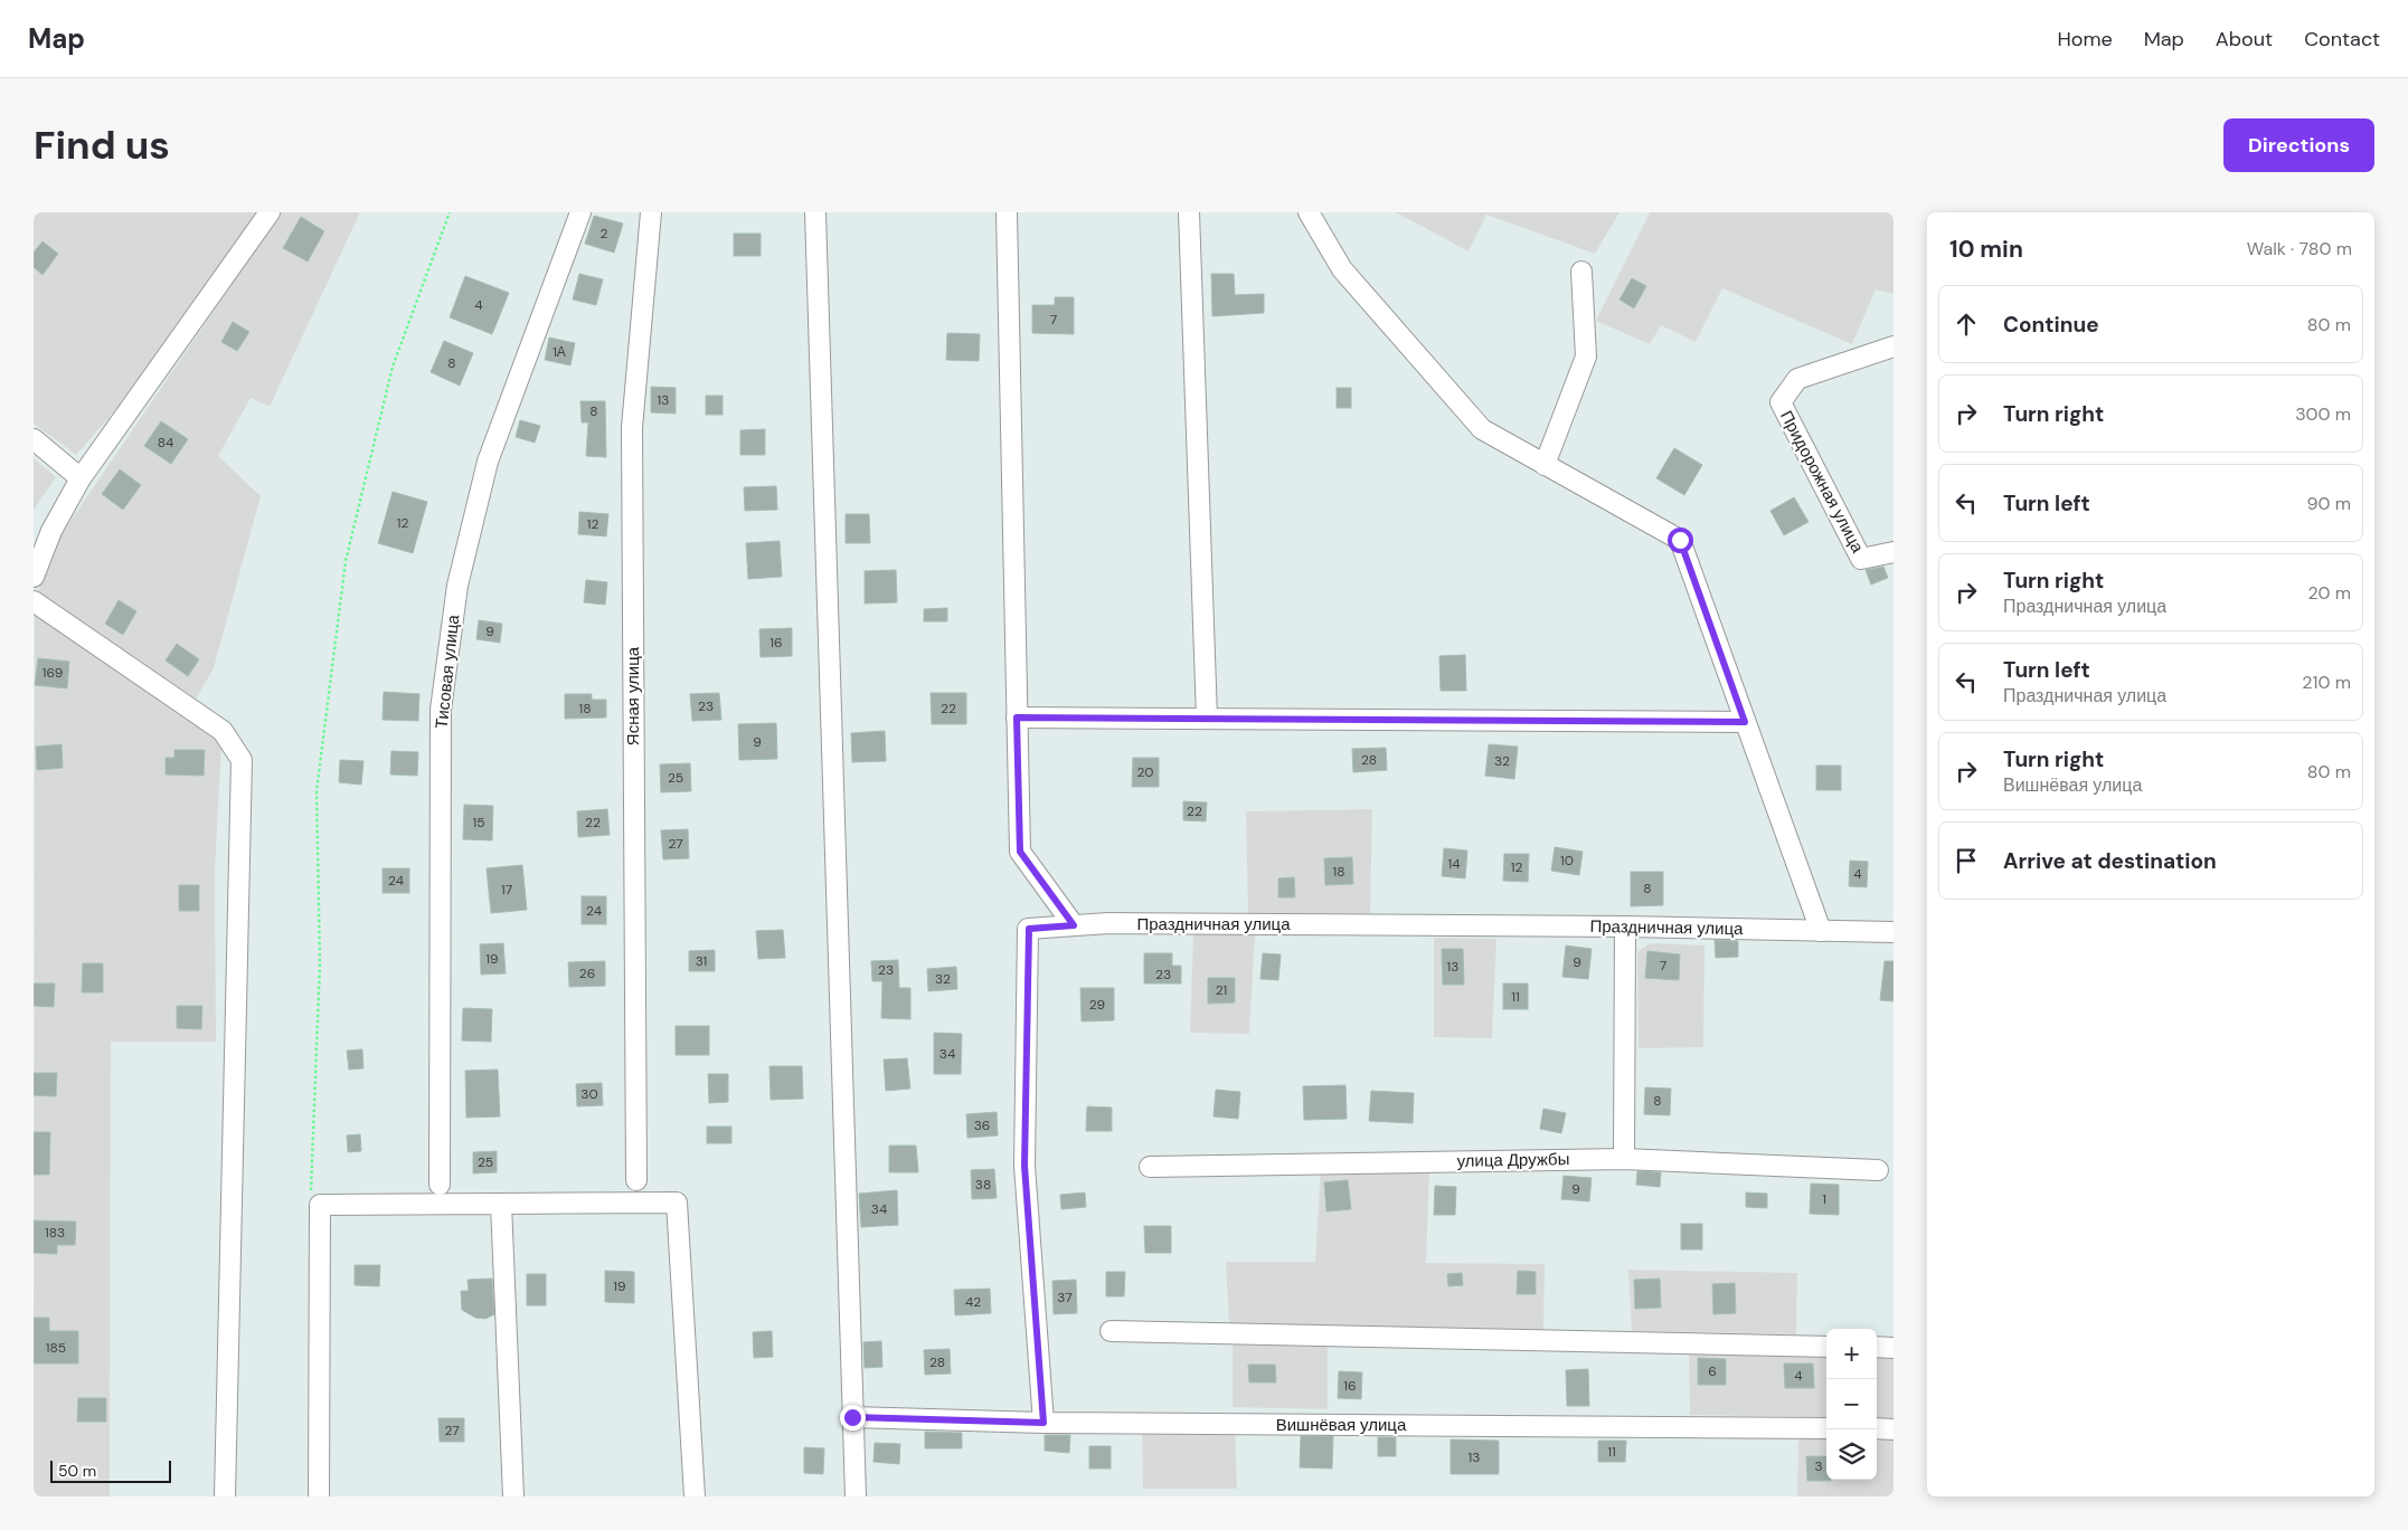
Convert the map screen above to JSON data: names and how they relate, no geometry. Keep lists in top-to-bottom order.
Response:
{
  "streets": {
    "street": [
      "Придорожная улица",
      "Тисовая улица",
      "Ясная улица",
      "Праздничная улица",
      "улица Дружбы",
      "Вишнёвая улица"
    ]
  },
  "crossings": [
    ["Праздничная улица", "Вишнёвая улица"]
  ],
  "house_numbers": [
    "2",
    "4",
    "7",
    "1А",
    "8",
    "13",
    "8",
    "84",
    "12",
    "12",
    "9",
    "16",
    "169",
    "23",
    "18",
    "22",
    "9",
    "28",
    "32",
    "20",
    "25",
    "22",
    "15",
    "22",
    "27",
    "10",
    "14",
    "12",
    "18",
    "4",
    "24",
    "8",
    "17",
    "24",
    "19",
    "31",
    "9",
    "7",
    "13",
    "23",
    "26",
    "23",
    "32",
    "21",
    "11",
    "29",
    "34",
    "30",
    "8",
    "36",
    "25",
    "38",
    "9",
    "1",
    "34",
    "183",
    "19",
    "37",
    "42",
    "185",
    "28",
    "6",
    "4",
    "16",
    "27",
    "11",
    "13",
    "3"
  ],
  "scale_bar": "50 m",
  "page": {
    "header": "Map",
    "nav": [
      "Home",
      "Map",
      "About",
      "Contact"
    ],
    "buttons": "Directions",
    "title": "Find us",
    "heading": ["10 min", "Walk · 780 m"],
    "list": [
      ["Continue", "80 m"],
      ["Turn right", "300 m"],
      ["Turn left", "90 m"],
      ["Turn right", "Праздничная улица", "20 m"],
      ["Turn left", "Праздничная улица", "210 m"],
      ["Turn right", "Вишнёвая улица", "80 m"],
      "Arrive at destination"
    ],
    "map_buttons": ["+", "−"],
    "scale": "50 m"
  }
}
